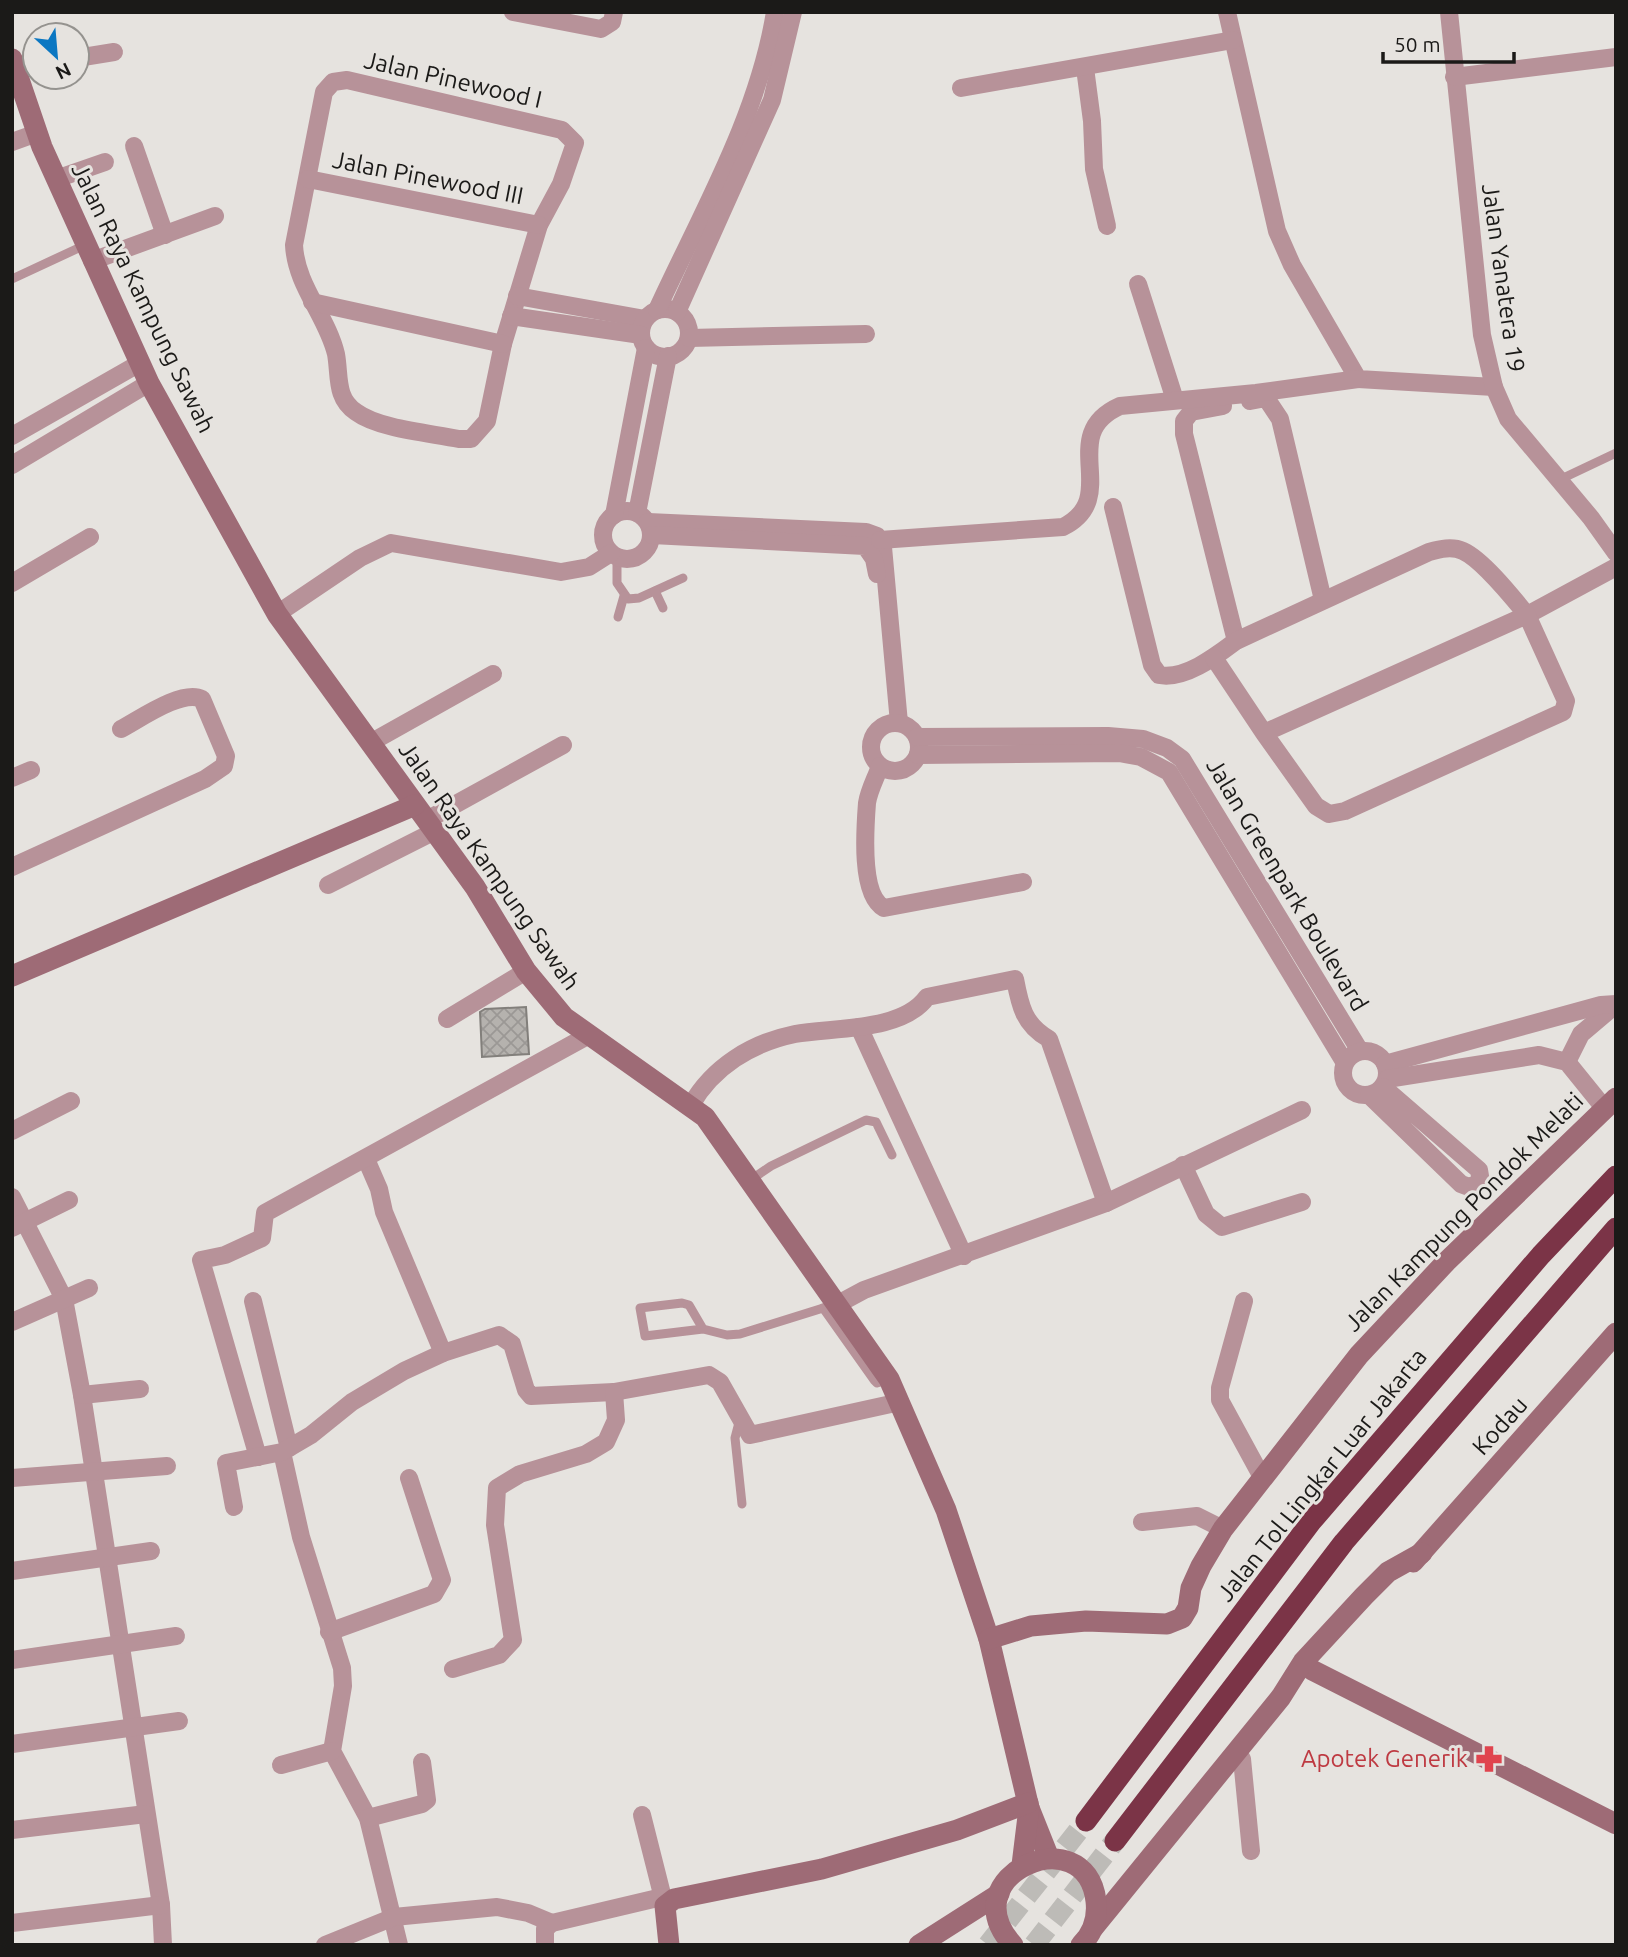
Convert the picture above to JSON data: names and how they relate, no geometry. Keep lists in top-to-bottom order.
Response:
{
  "streets": {
    "highway": ["Jalan Tol Lingkar Luar Jakarta"],
    "street": [
      "Jalan Pinewood I",
      "Jalan Pinewood III",
      "Jalan Yanatera 19",
      "Jalan Raya Kampung Sawah",
      "Jalan Greenpark Boulevard",
      "Jalan Kampung Pondok Melati",
      "Kodau"
    ]
  },
  "crossings": [
    ["Jalan Pinewood I", "Jalan Pinewood III"],
    ["Jalan Raya Kampung Sawah", "Jalan Kampung Pondok Melati"]
  ],
  "places": {
    "pharmacy": ["Apotek Generik"]
  },
  "scale_bar": "50 m",
  "north": "bottom right"
}
